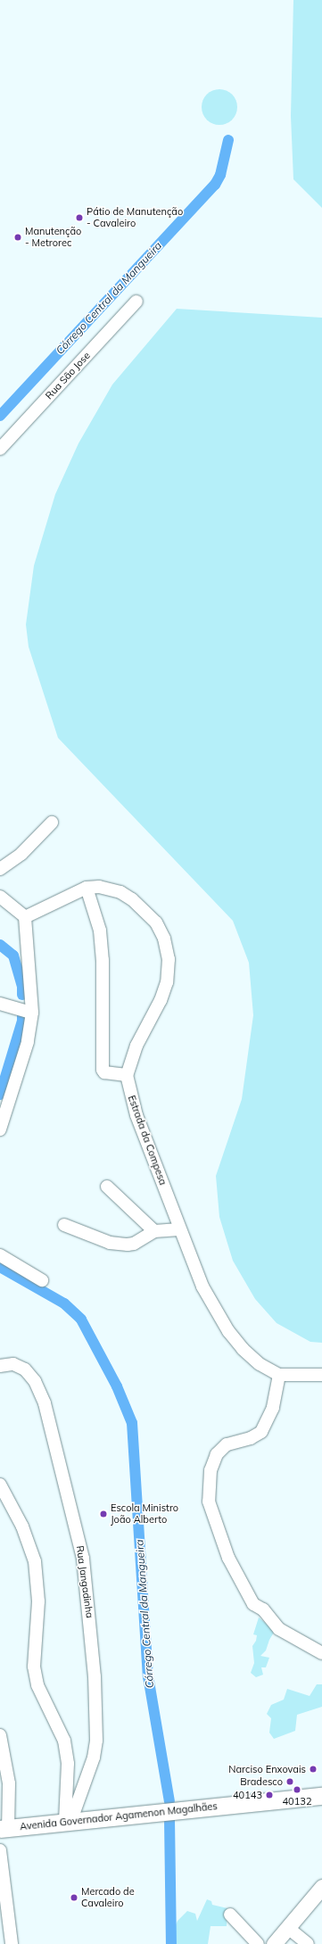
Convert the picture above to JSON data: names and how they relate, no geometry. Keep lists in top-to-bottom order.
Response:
{
  "streets": {
    "main road": ["Avenida Governador Agamenon Magalhães"],
    "street": ["Rua São Jose", "Estrada da Compesa", "Rua Jangadinha"]
  },
  "crossings": [
    ["Rua Jangadinha", "Avenida Governador Agamenon Magalhães"]
  ],
  "water": ["Córrego Central da Mangueira"],
  "places": [
    "Pátio de Manutenção - Cavaleiro",
    "Manutenção - Metrorec",
    "Escola Ministro João Alberto",
    "Narciso Enxovais",
    "Bradesco",
    "40132",
    "40143",
    "Mercado de Cavaleiro"
  ]
}
